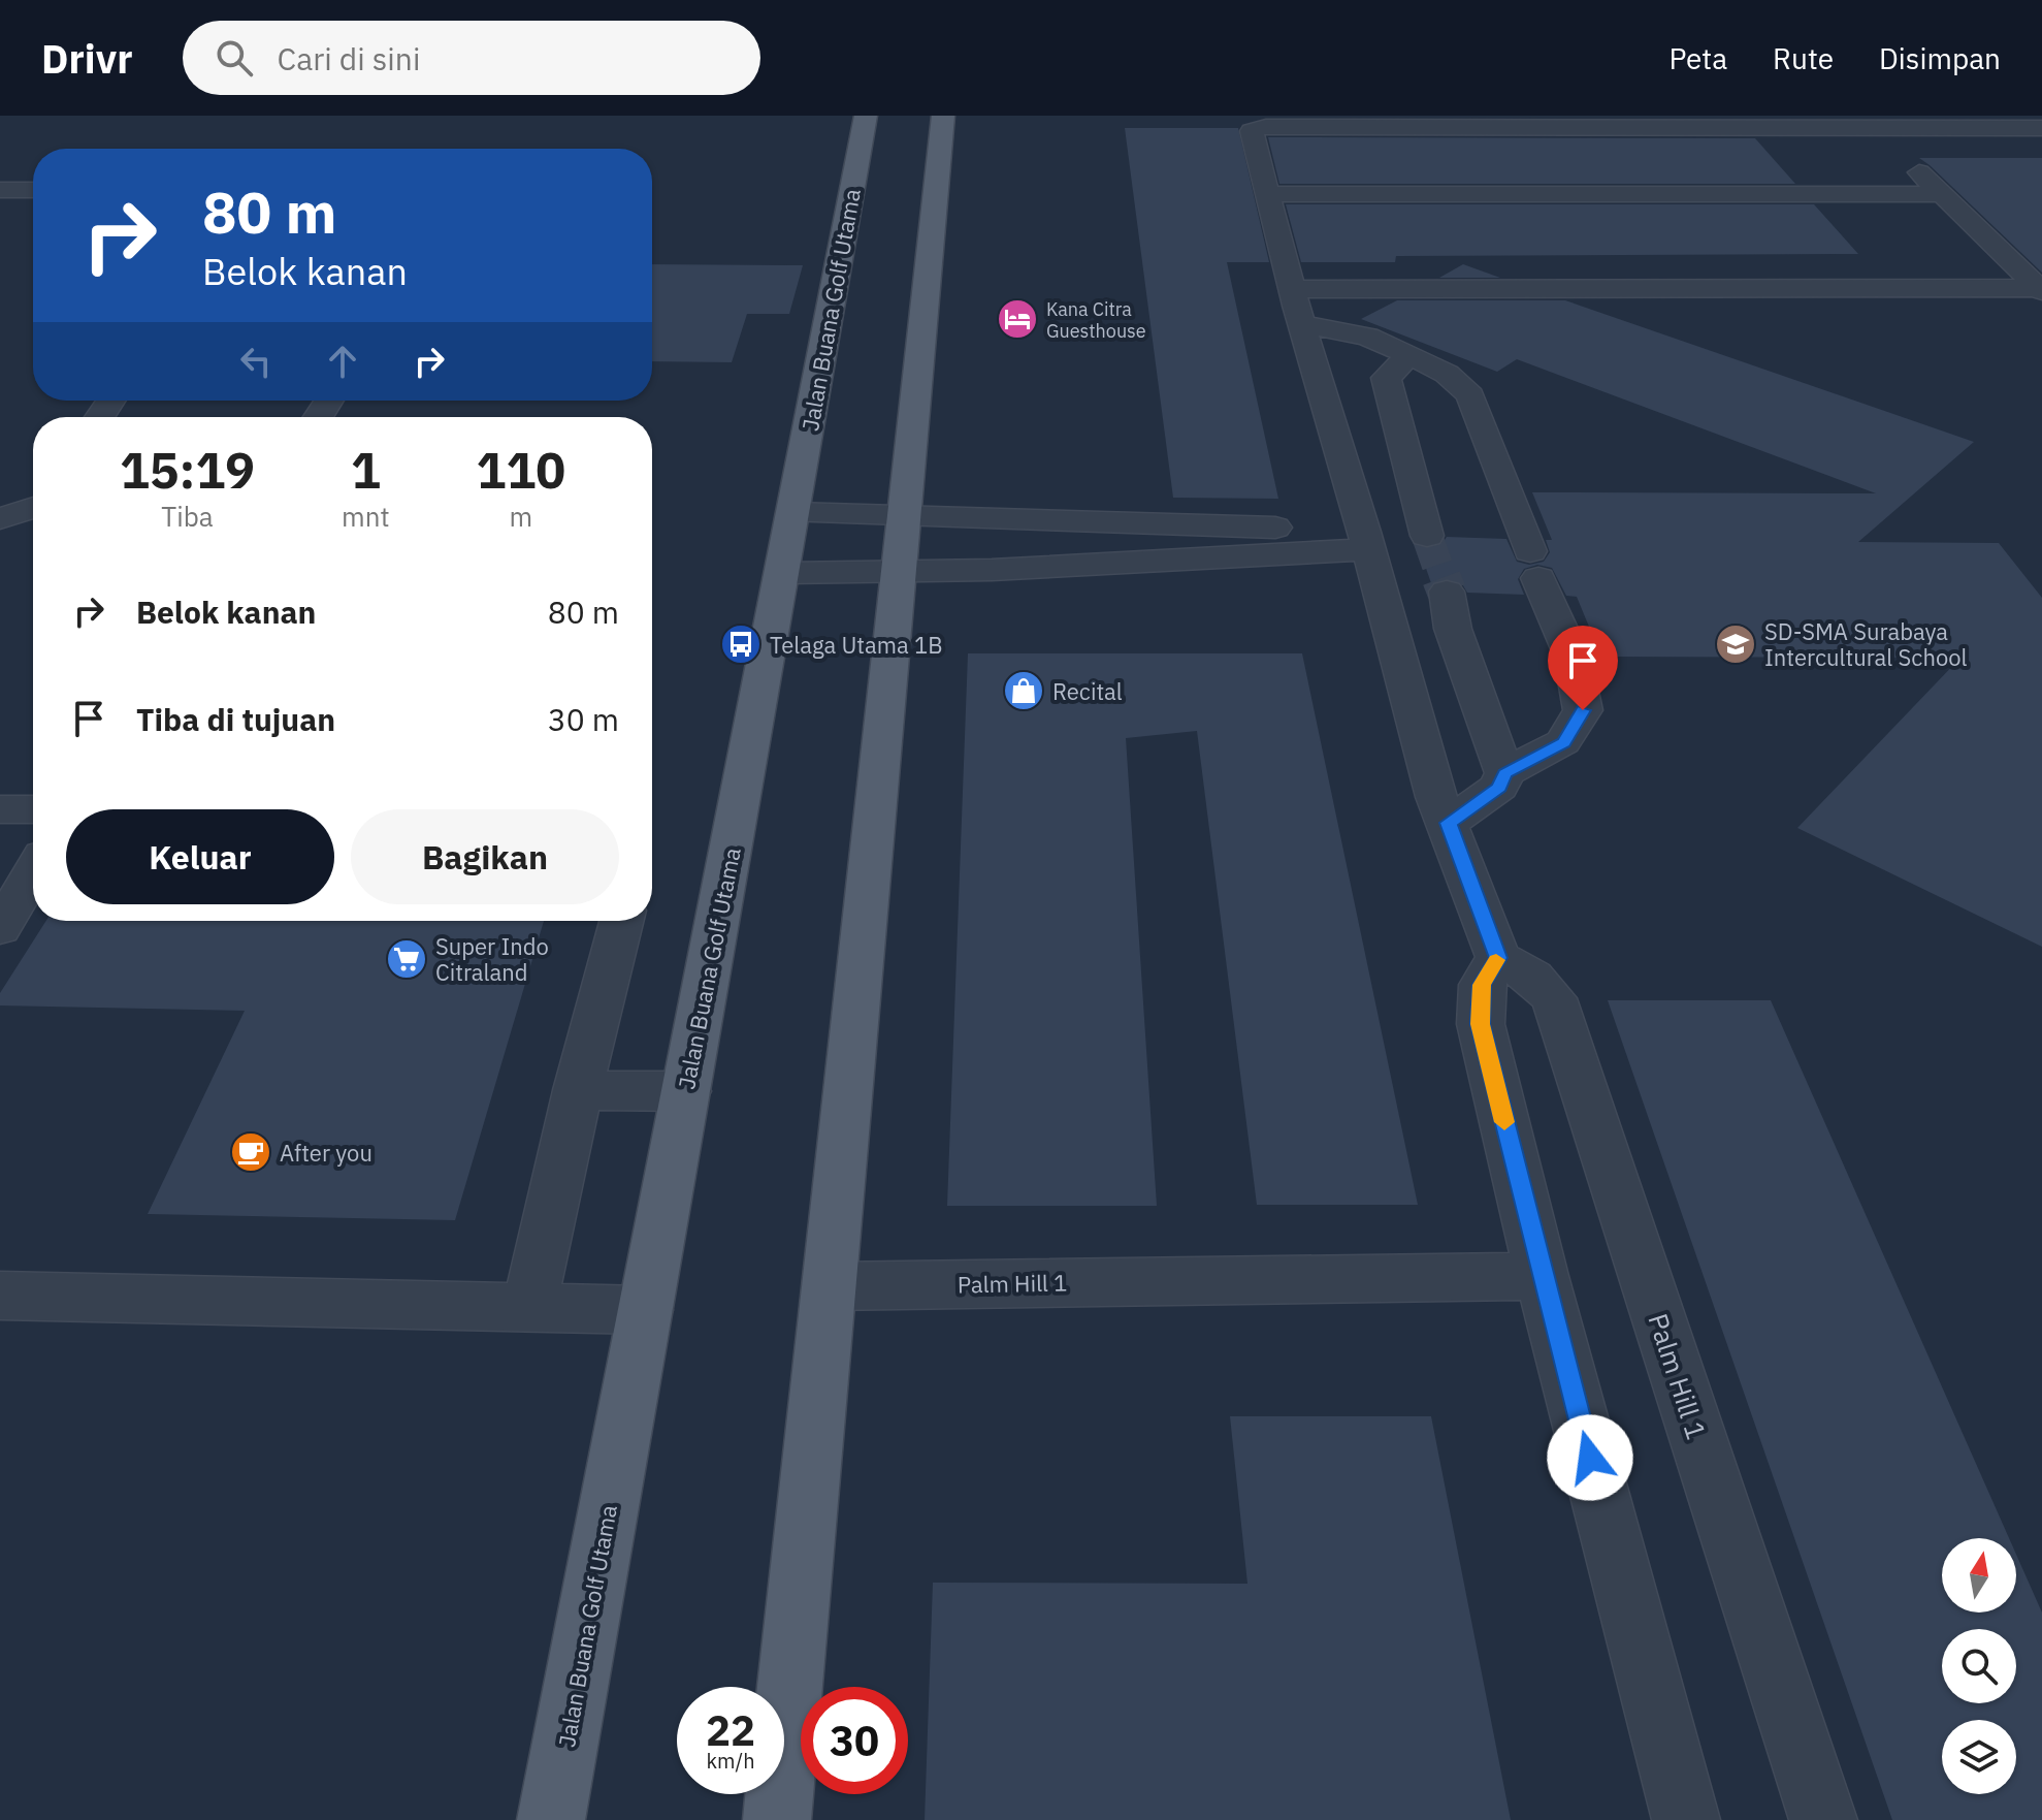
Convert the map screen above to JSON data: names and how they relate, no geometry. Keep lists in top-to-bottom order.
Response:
{
  "streets": {
    "main road": ["Jalan Buana Golf Utama"],
    "street": ["Palm Hill 1"]
  },
  "places": {
    "hotel": ["Kana Citra Guesthouse"],
    "bus stop": ["Telaga Utama 1B"],
    "school or university": ["SD-SMA Surabaya Intercultural School"],
    "shop": ["Recital"],
    "supermarket": ["Super Indo Citraland"],
    "cafe": ["After you"]
  },
  "north": "top",
  "page": {
    "header": "Drivr",
    "search": "Cari di sini",
    "nav": ["Peta", "Rute", "Disimpan"],
    "turn": ["80 m", "Belok kanan"],
    "eta": [
      "15:19",
      "Tiba",
      "1",
      "mnt",
      "110",
      "m"
    ],
    "list": [
      {
        "name": "Belok kanan",
        "value": "80 m"
      },
      {
        "name": "Tiba di tujuan",
        "value": "30 m"
      }
    ],
    "buttons": ["Keluar", "Bagikan"],
    "speed": "22 km/h",
    "limit": "30"
  }
}
